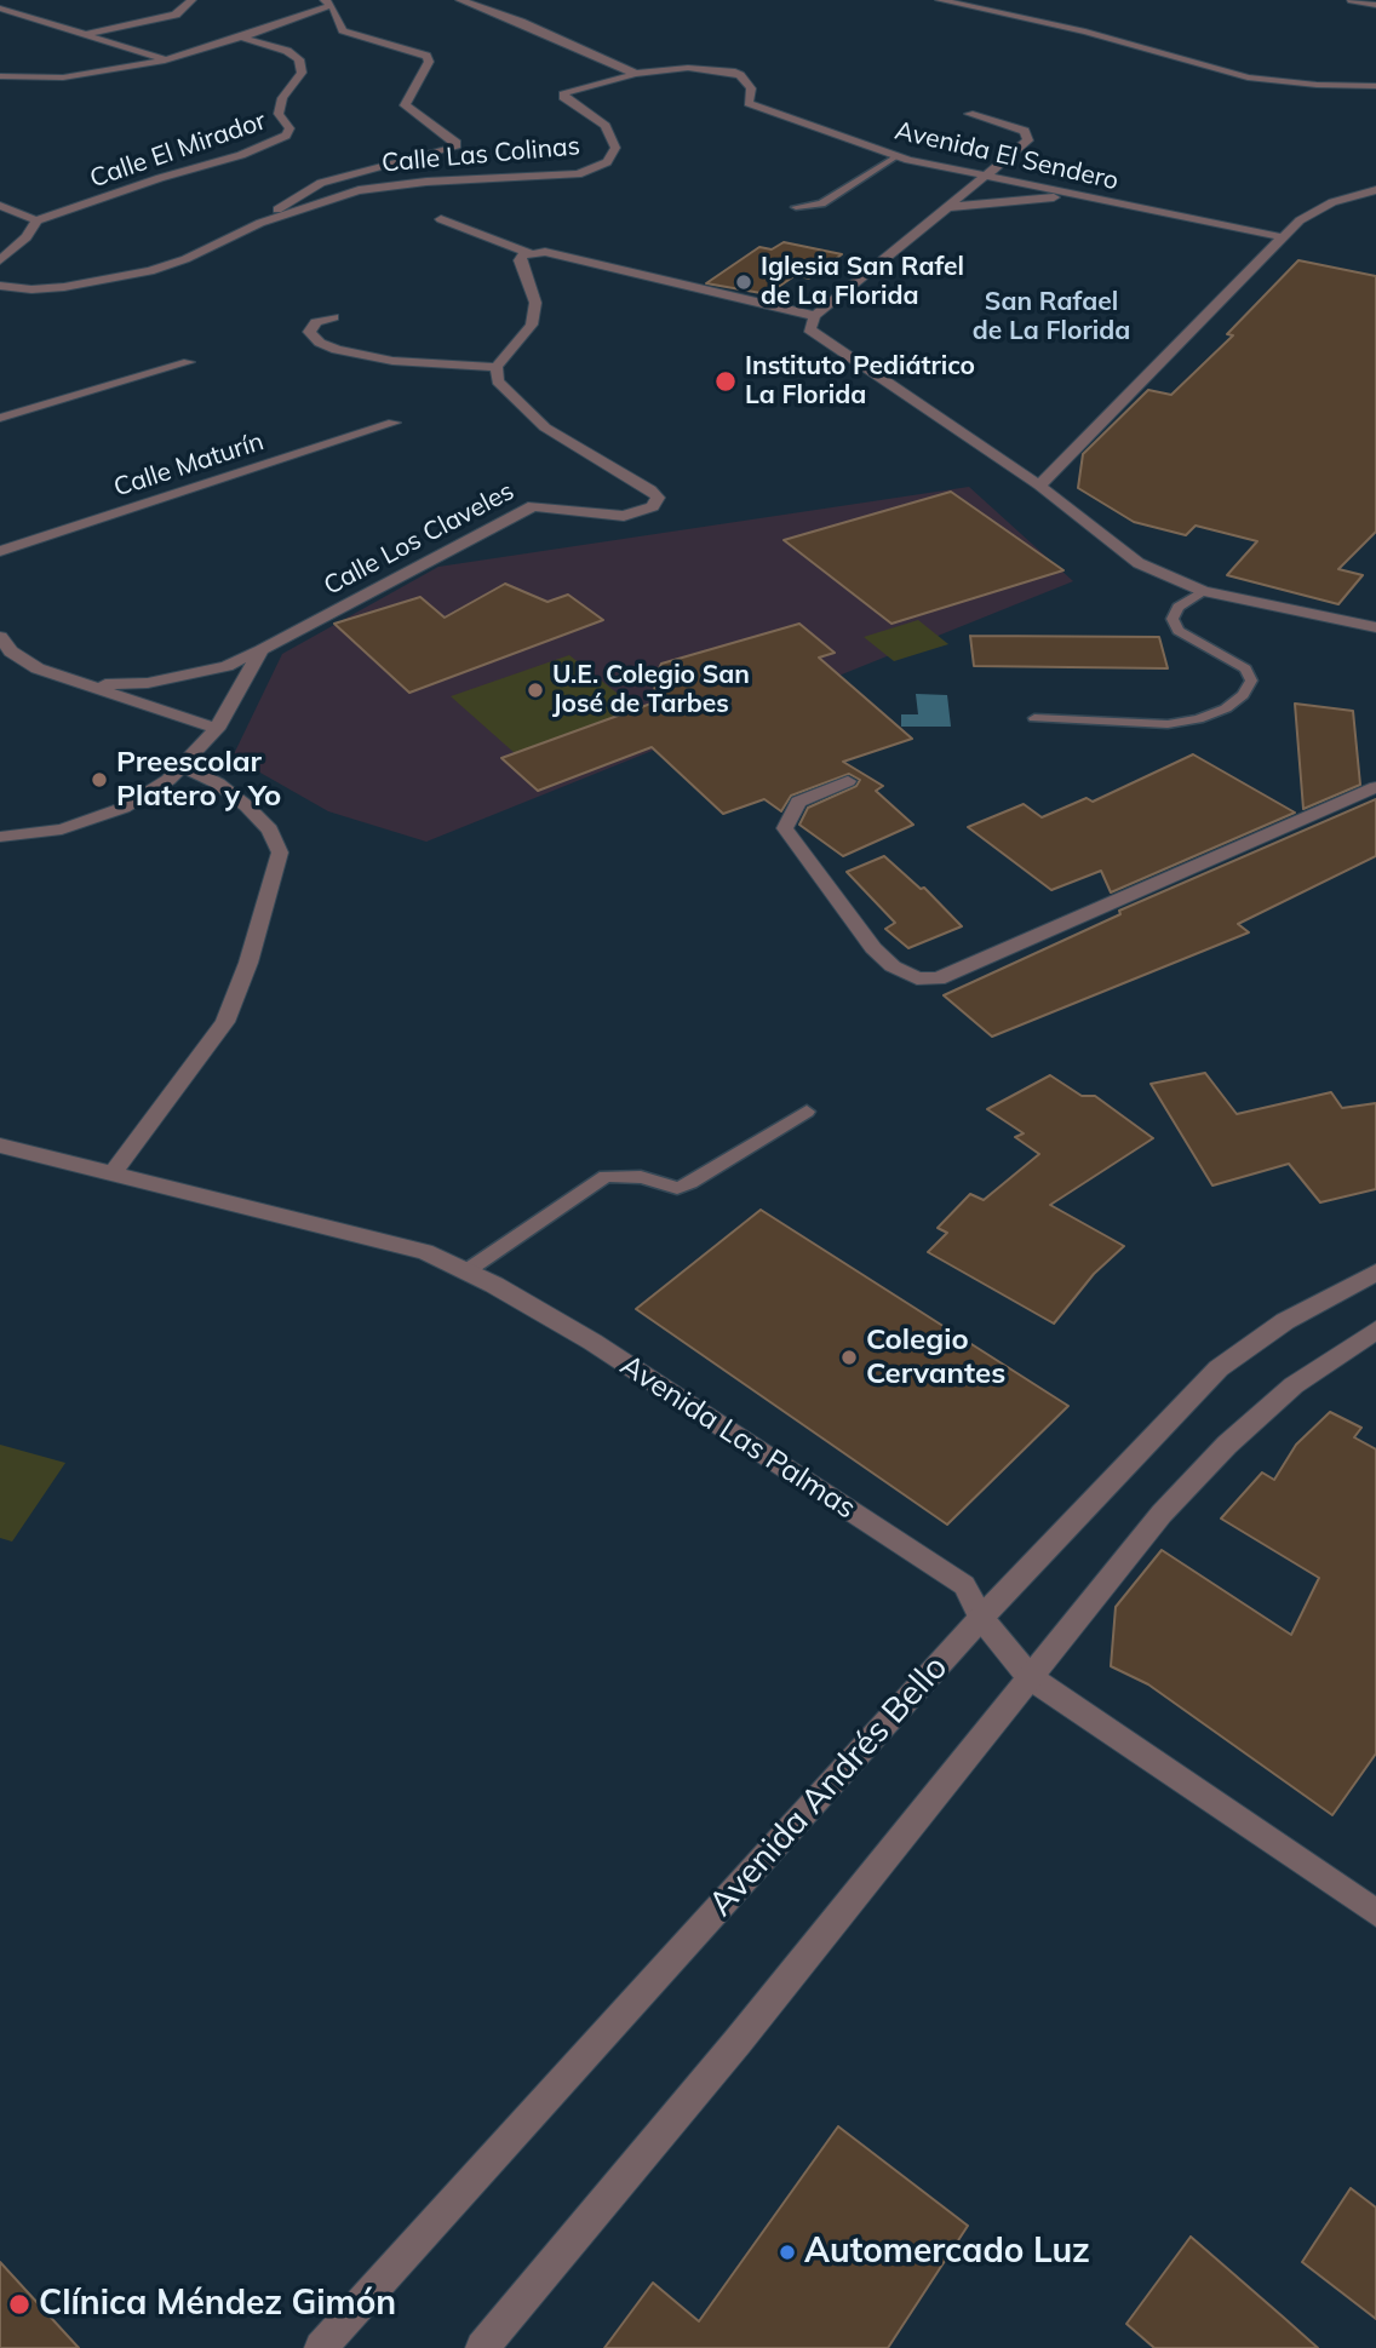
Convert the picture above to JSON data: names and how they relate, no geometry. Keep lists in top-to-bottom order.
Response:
{
  "streets": {
    "street": [
      "Calle El Mirador",
      "Calle Las Colinas",
      "Avenida El Sendero",
      "Calle Maturín",
      "Calle Los Claveles",
      "Avenida Las Palmas",
      "Avenida Andrés Bello"
    ]
  },
  "crossings": [
    ["Calle Las Colinas", "Avenida El Sendero"],
    ["Avenida Las Palmas", "Avenida Andrés Bello"]
  ],
  "districts": ["San Rafael de La Florida"],
  "places": [
    "Iglesia San Rafel de La Florida",
    "Instituto Pediátrico La Florida",
    "U.E. Colegio San José de Tarbes",
    "Preescolar Platero y Yo",
    "Colegio Cervantes",
    "Automercado Luz",
    "Clínica Méndez Gimón"
  ]
}
